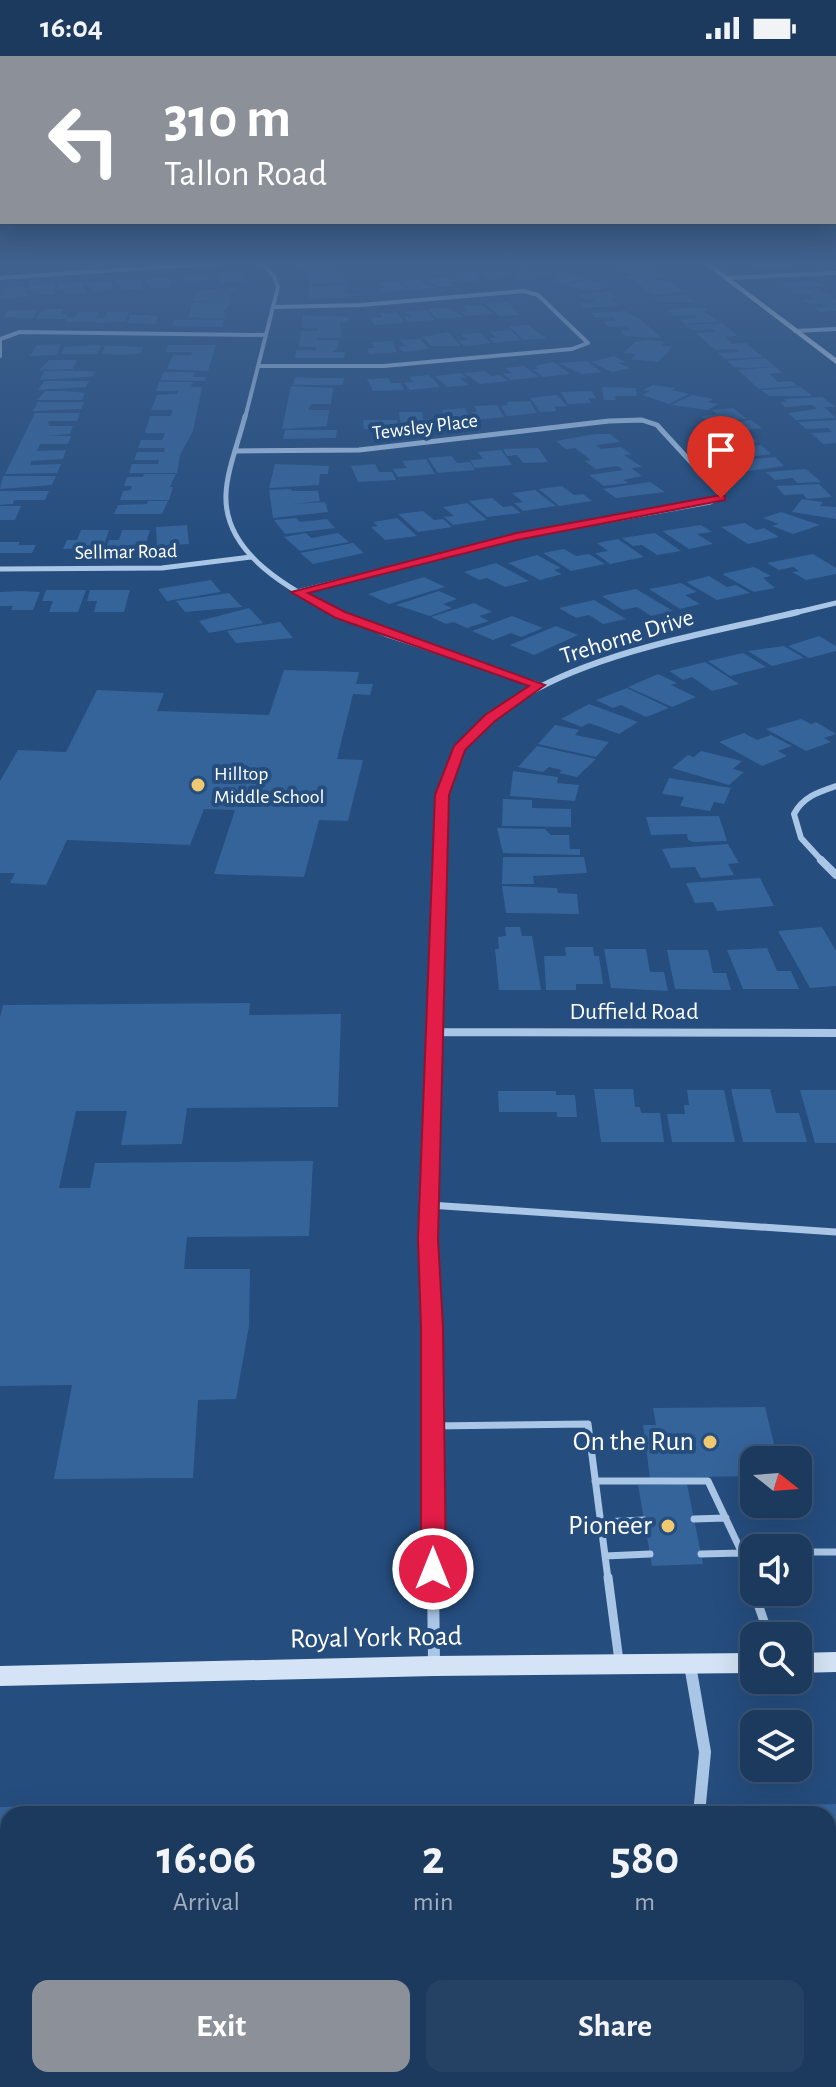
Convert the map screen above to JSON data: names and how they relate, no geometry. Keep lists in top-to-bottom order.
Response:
{
  "streets": {
    "main road": ["Royal York Road"],
    "street": [
      "Tewsley Place",
      "Sellmar Road",
      "Trehorne Drive",
      "Duffield Road"
    ]
  },
  "crossings": [
    ["Trehorne Drive", "Duffield Road"],
    ["Trehorne Drive", "Royal York Road"]
  ],
  "places": ["Hilltop Middle School", "On the Run", "Pioneer"],
  "north": "right",
  "page": {
    "status": "16:04",
    "turn": ["310 m", "Tallon Road"],
    "eta": [
      "16:06",
      "Arrival",
      "2",
      "min",
      "580",
      "m"
    ],
    "buttons": ["Exit", "Share"]
  }
}
